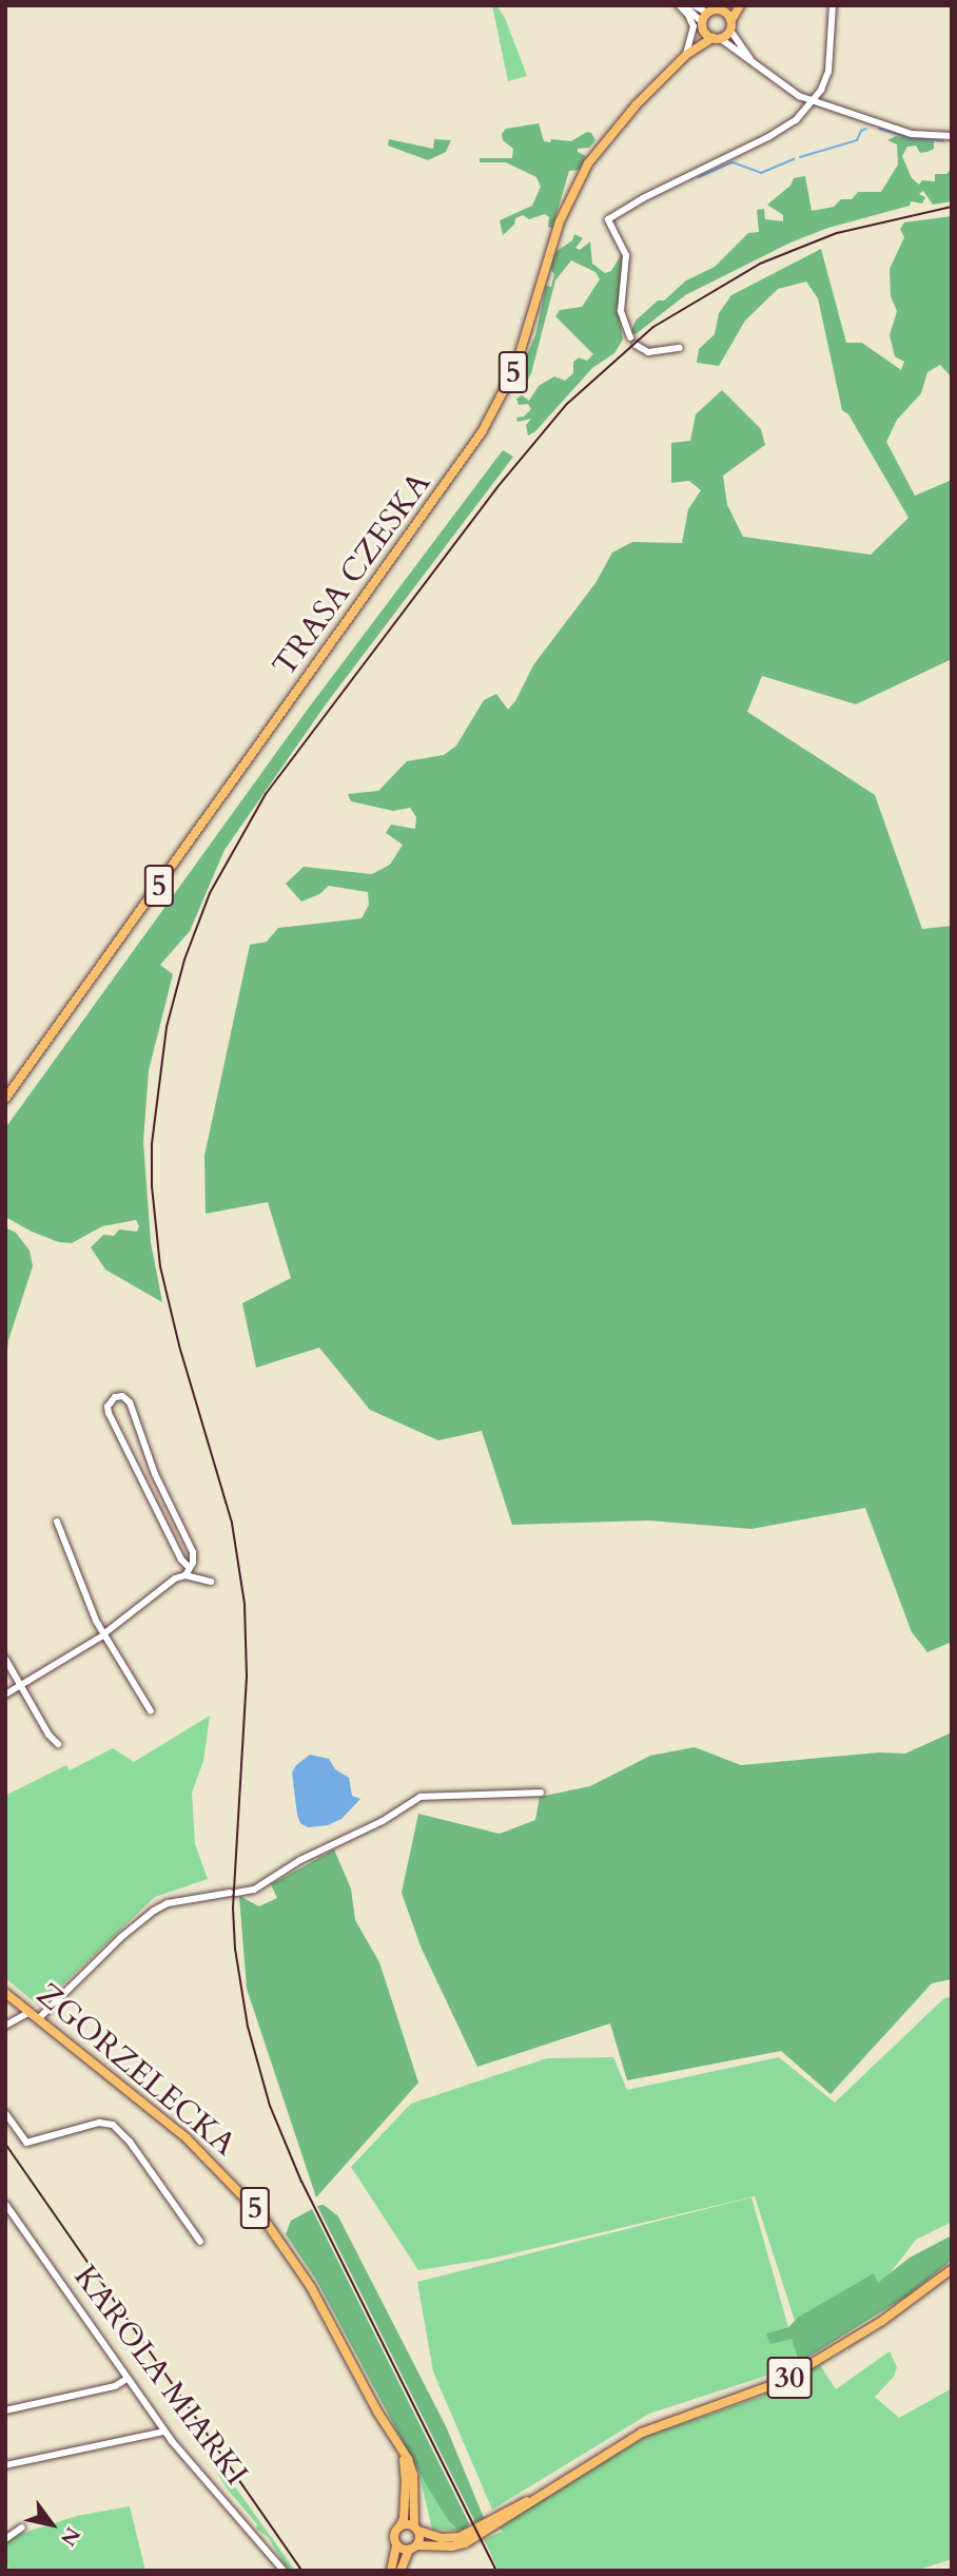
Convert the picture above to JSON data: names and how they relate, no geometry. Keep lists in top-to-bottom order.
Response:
{
  "streets": {
    "main road": [
      "5",
      "TRASA CZESKA",
      "ZGORZELECKA",
      "30"
    ],
    "street": ["KAROLA MIARKI"]
  },
  "crossings": [
    ["5", "TRASA CZESKA"],
    ["5", "ZGORZELECKA"],
    ["5", "30"],
    ["ZGORZELECKA", "30"]
  ],
  "north": "bottom right"
}
